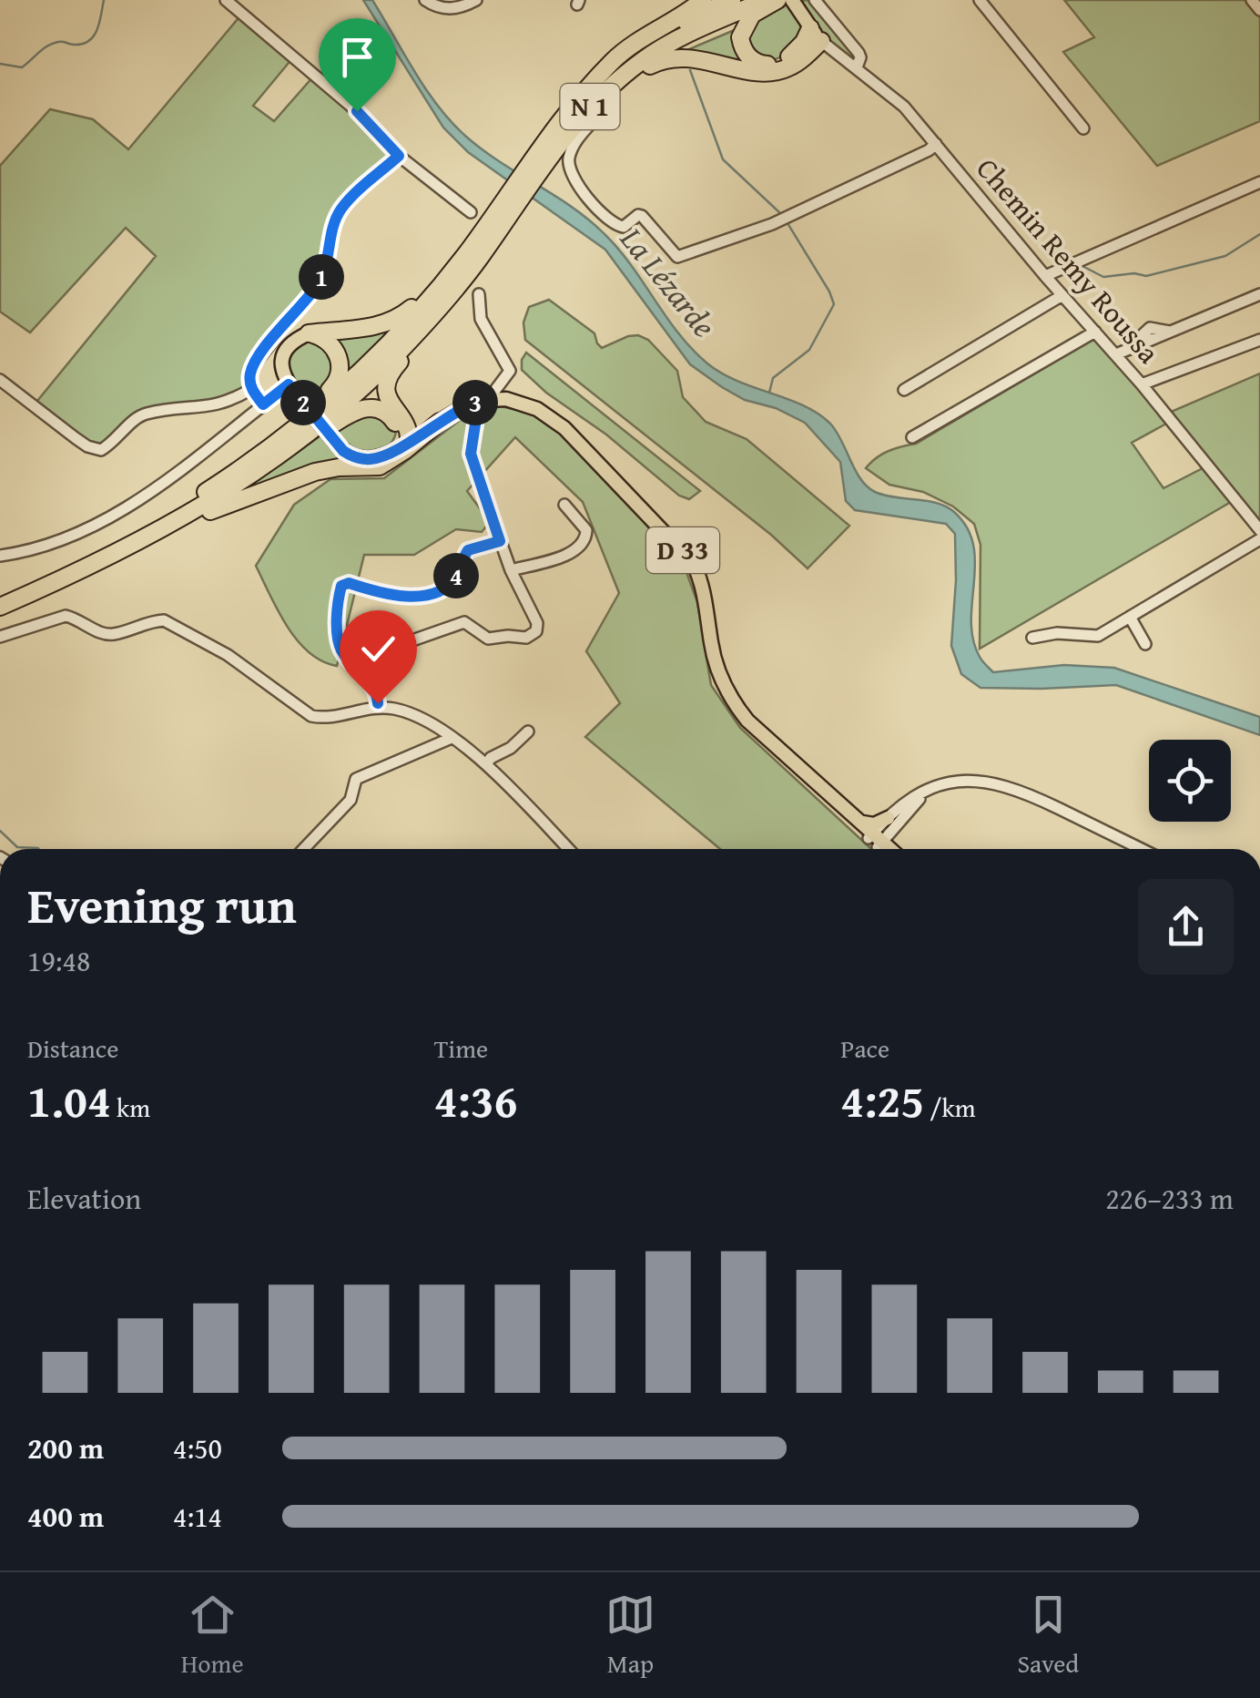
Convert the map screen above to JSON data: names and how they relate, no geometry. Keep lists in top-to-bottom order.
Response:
{
  "streets": {
    "highway": ["N 1"],
    "main road": ["D 33"],
    "street": ["Chemin Remy Roussa"]
  },
  "water": ["La Lézarde"],
  "page": {
    "pins": [
      "1",
      "2",
      "3",
      "4"
    ],
    "heading": ["Evening run", "19:48"],
    "stats": [
      ["Distance", "1.04 km"],
      ["Time", "4:36"],
      ["Pace", "4:25 /km"]
    ],
    "chart": ["Elevation", "226–233 m"],
    "list": [
      {
        "name": "200 m",
        "note": "4:50"
      },
      {
        "name": "400 m",
        "note": "4:14"
      }
    ],
    "tabs": ["Home", "Map", "Saved"]
  }
}
